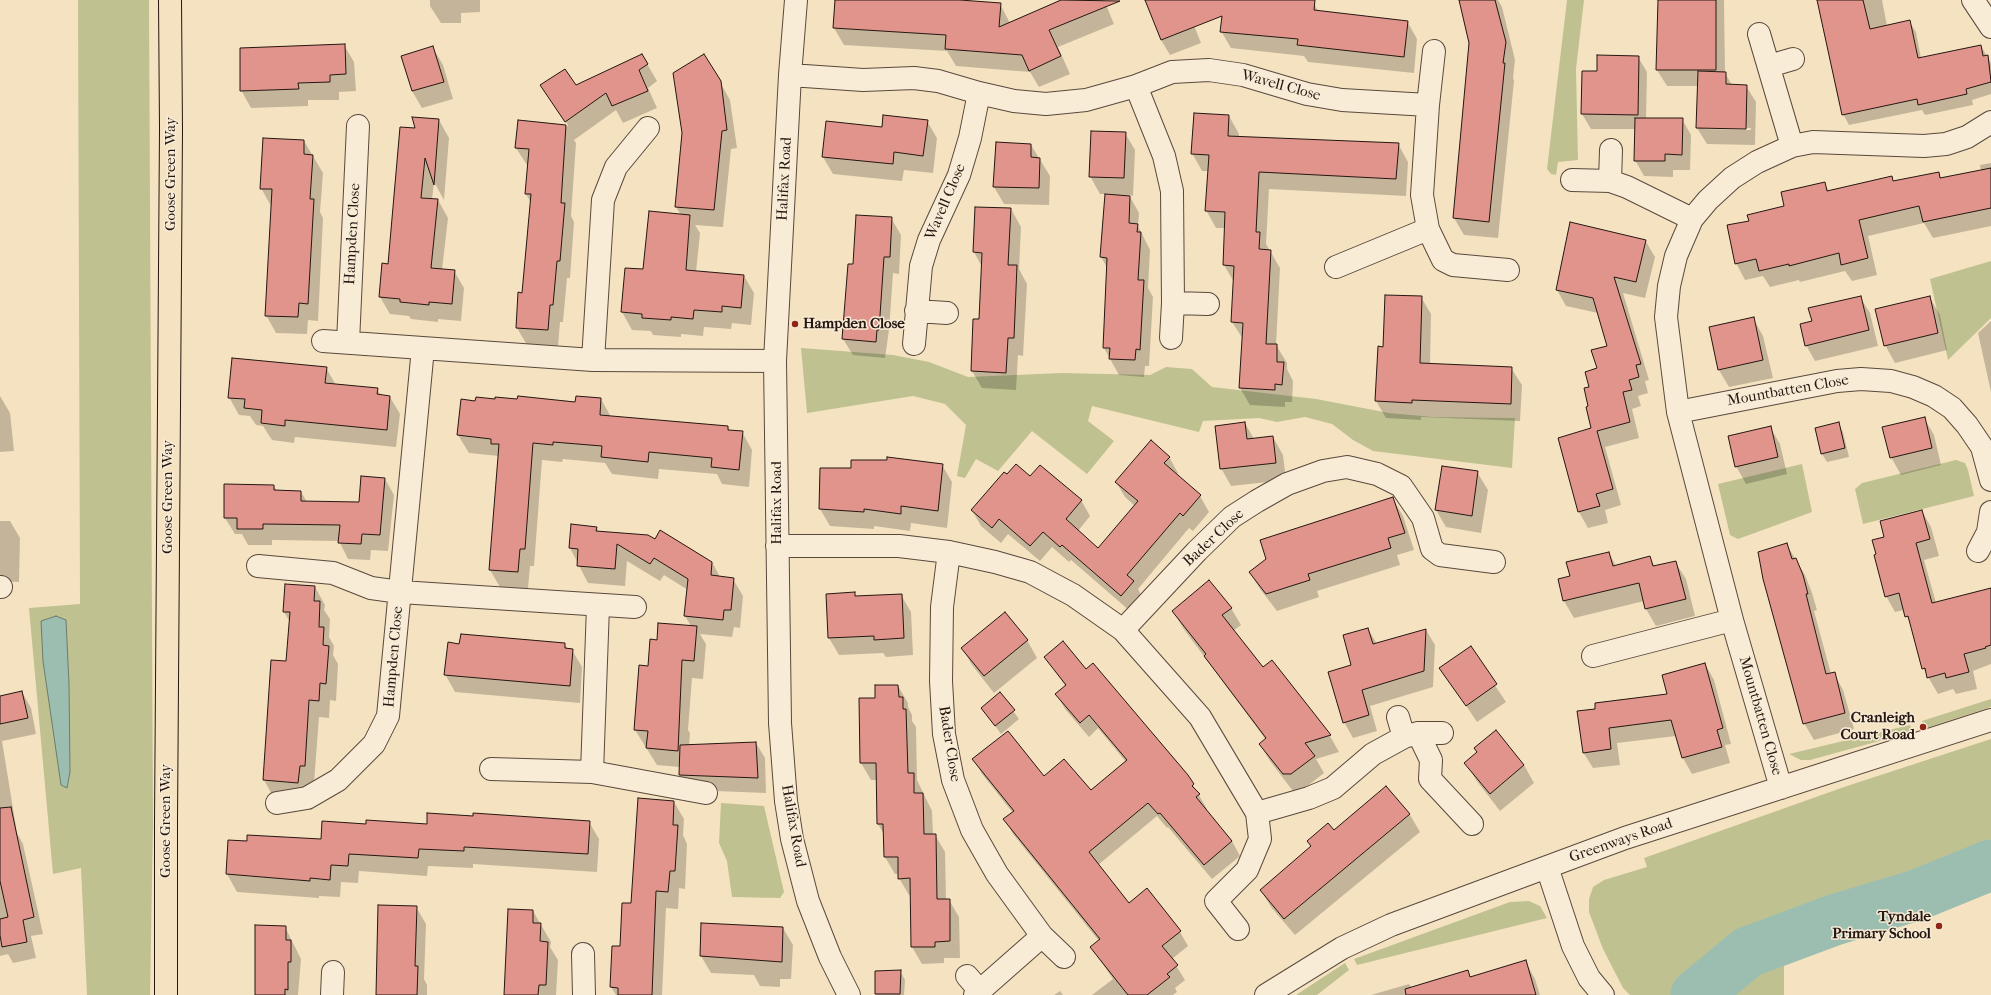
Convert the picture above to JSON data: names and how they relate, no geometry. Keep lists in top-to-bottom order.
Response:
{
  "streets": {
    "main road": ["Goose Green Way"],
    "street": [
      "Wavell Close",
      "Halifax Road",
      "Hampden Close",
      "Mountbatten Close",
      "Bader Close",
      "Greenways Road"
    ]
  },
  "crossings": [
    ["Wavell Close", "Halifax Road"],
    ["Mountbatten Close", "Greenways Road"]
  ],
  "places": ["Hampden Close", "Cranleigh Court Road", "Tyndale Primary School"]
}
